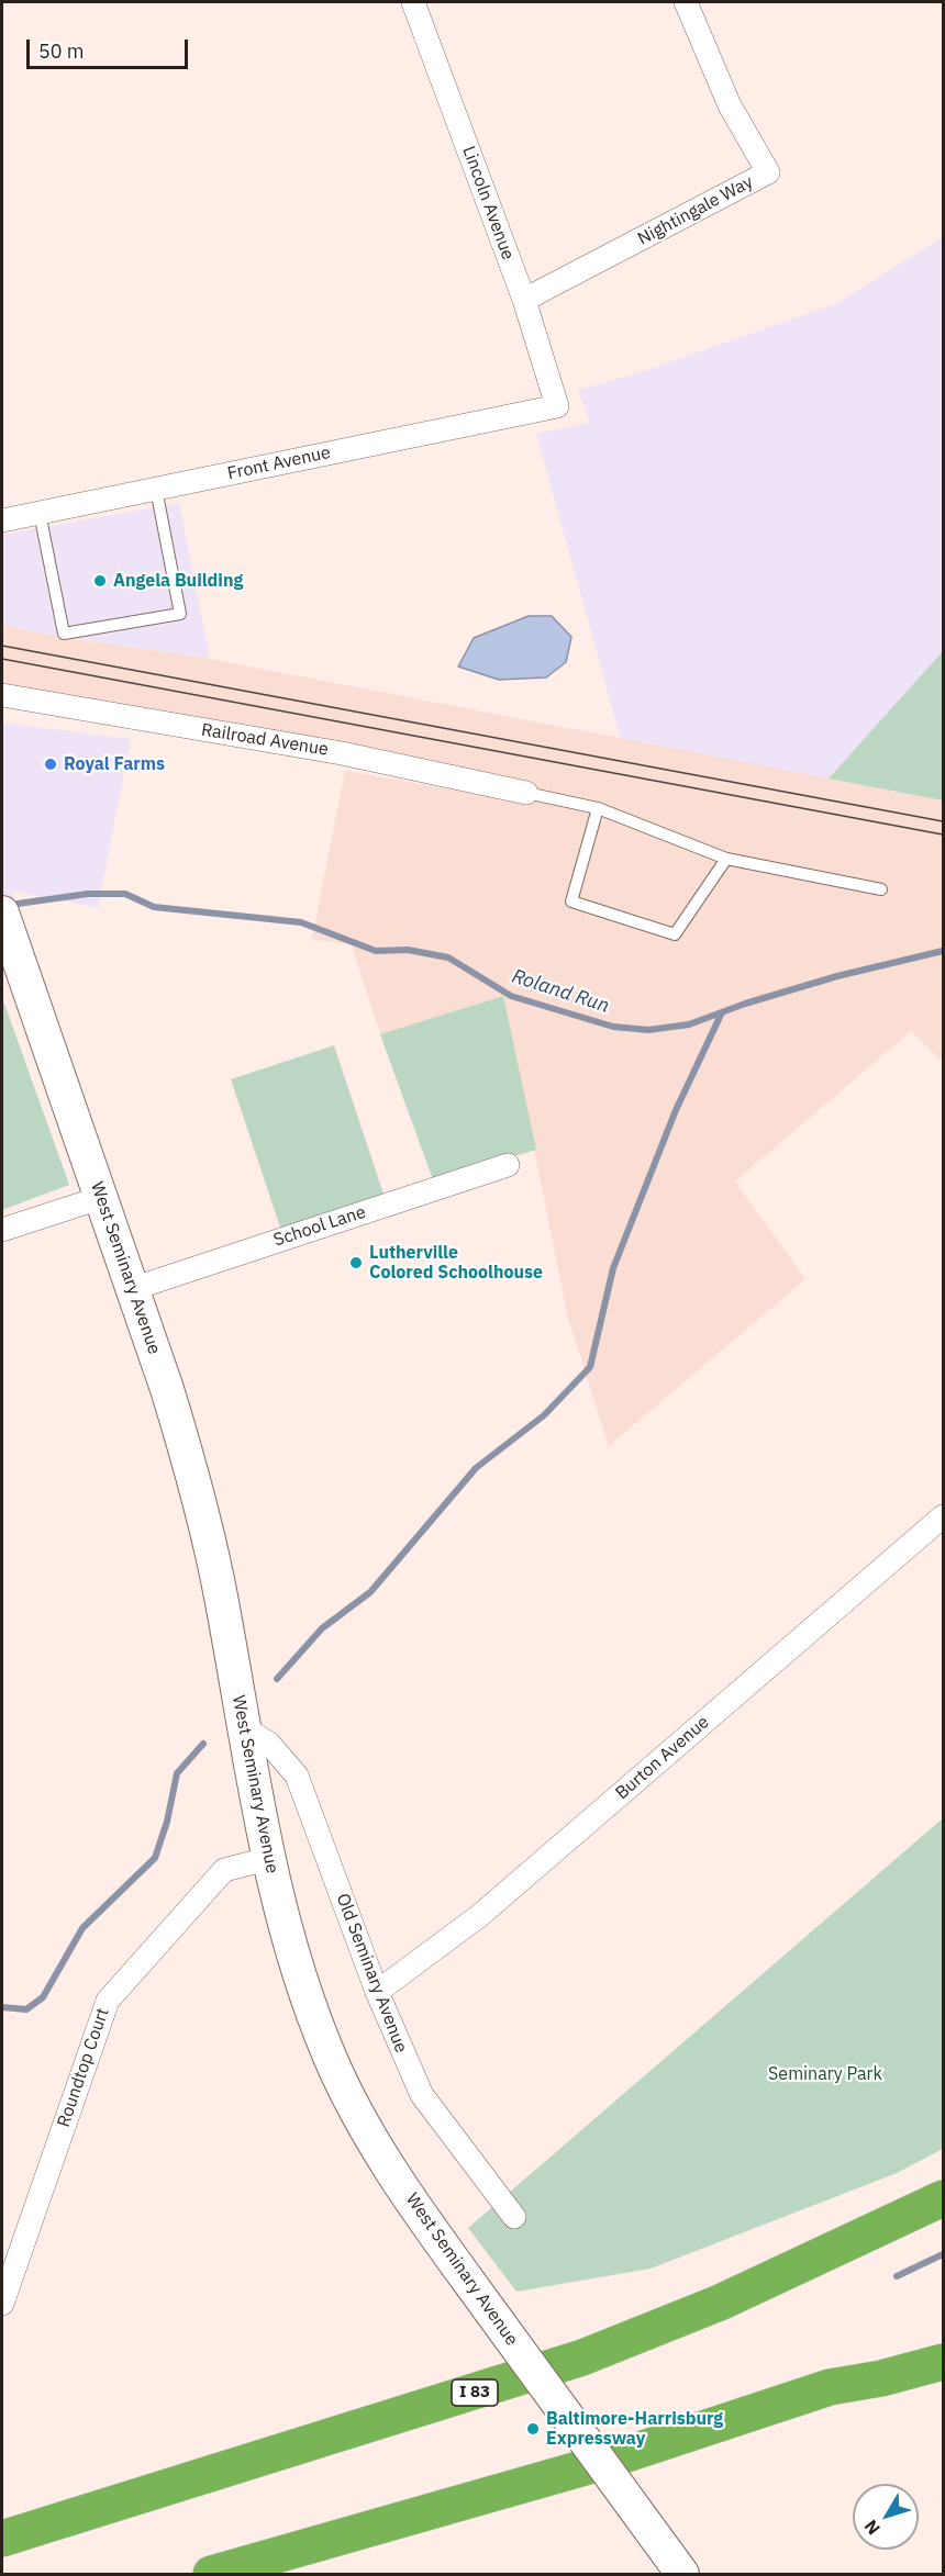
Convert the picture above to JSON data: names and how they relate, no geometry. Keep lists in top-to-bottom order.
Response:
{
  "streets": {
    "highway": ["I 83"],
    "main road": ["West Seminary Avenue"],
    "street": [
      "Lincoln Avenue",
      "Nightingale Way",
      "Front Avenue",
      "Railroad Avenue",
      "School Lane",
      "Burton Avenue",
      "Old Seminary Avenue",
      "Roundtop Court"
    ]
  },
  "crossings": [
    ["Lincoln Avenue", "Nightingale Way"],
    ["Lincoln Avenue", "Front Avenue"],
    ["School Lane", "West Seminary Avenue"],
    ["West Seminary Avenue", "Old Seminary Avenue"],
    ["West Seminary Avenue", "Roundtop Court"],
    ["Burton Avenue", "Old Seminary Avenue"]
  ],
  "water": ["Roland Run"],
  "parks": ["Seminary Park"],
  "places": [
    "Angela Building",
    "Royal Farms",
    "Lutherville Colored Schoolhouse",
    "Baltimore-Harrisburg Expressway"
  ],
  "scale_bar": "50 m",
  "north": "bottom left"
}
